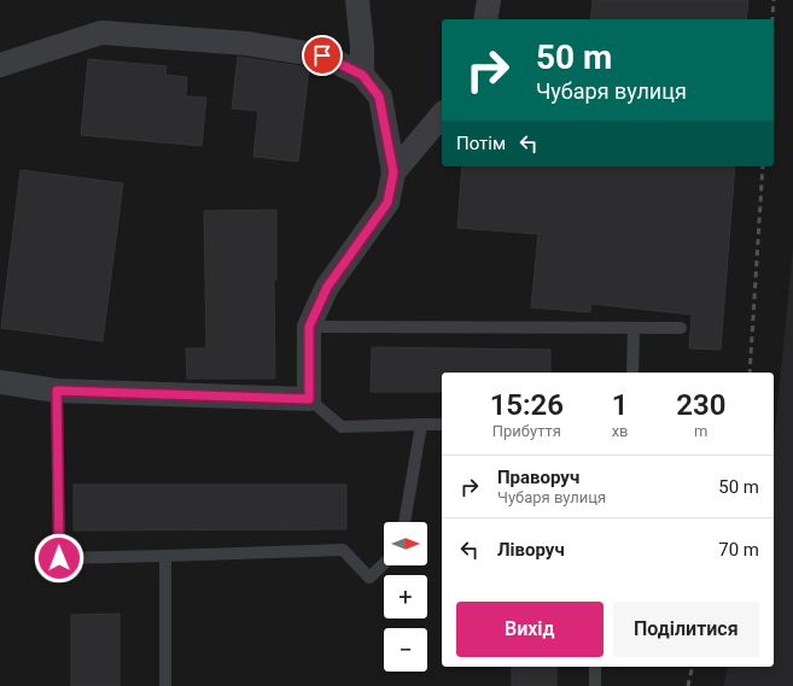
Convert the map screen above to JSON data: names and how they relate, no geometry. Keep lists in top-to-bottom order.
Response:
{
  "north": "right",
  "page": {
    "turn": ["50 m", "Чубаря вулиця"],
    "then": "Потім",
    "eta": [
      "15:26",
      "Прибуття",
      "1",
      "хв",
      "230",
      "m"
    ],
    "list": [
      {
        "name": "Праворуч",
        "note": "Чубаря вулиця",
        "value": "50 m"
      },
      {
        "name": "Ліворуч",
        "value": "70 m"
      }
    ],
    "map_buttons": ["+", "−"],
    "buttons": ["Вихід", "Поділитися"]
  }
}
